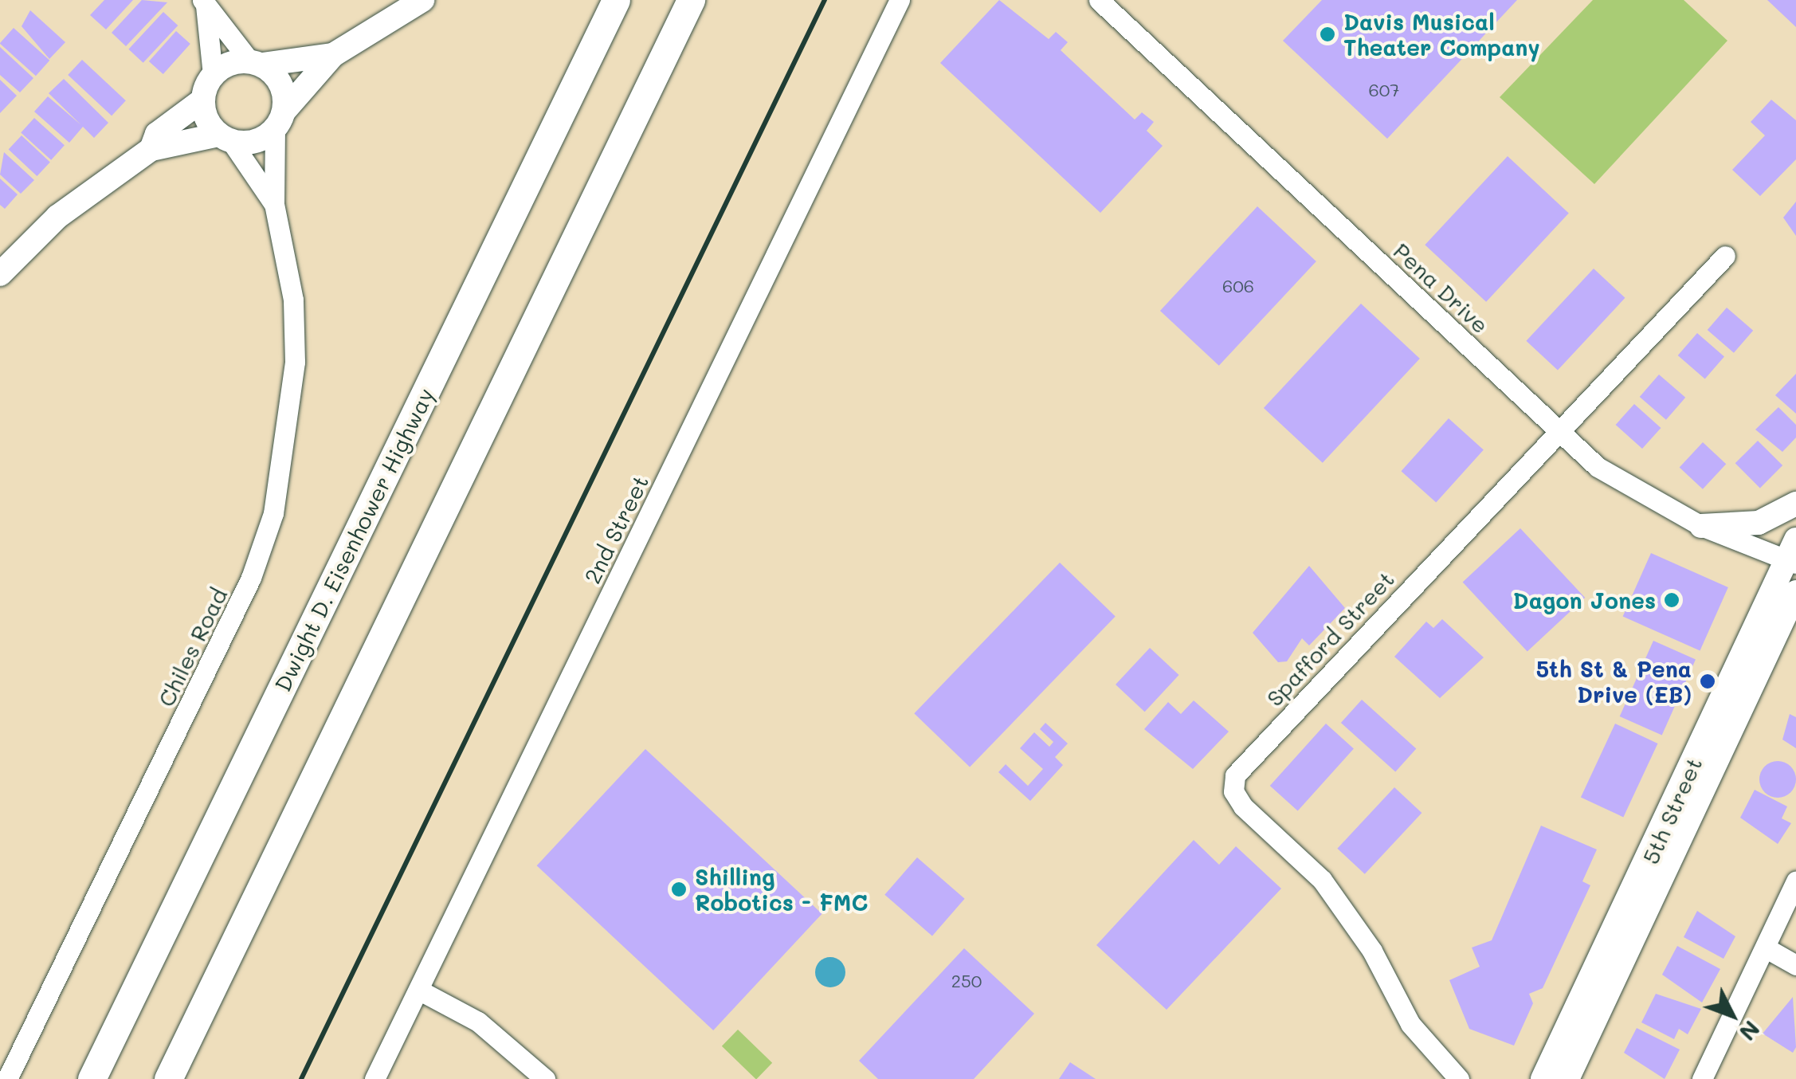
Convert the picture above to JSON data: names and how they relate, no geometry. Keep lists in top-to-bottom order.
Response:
{
  "streets": {
    "highway": ["Dwight D. Eisenhower Highway"],
    "main road": ["5th Street"],
    "street": [
      "Pena Drive",
      "2nd Street",
      "Spafford Street",
      "Chiles Road"
    ]
  },
  "crossings": [
    ["Pena Drive", "Spafford Street"],
    ["Pena Drive", "5th Street"]
  ],
  "places": [
    "Davis Musical Theater Company",
    "Dagon Jones",
    "5th St & Pena Drive (EB)",
    "Shilling Robotics - FMC"
  ],
  "house_numbers": ["607", "606", "250"],
  "north": "bottom right"
}
